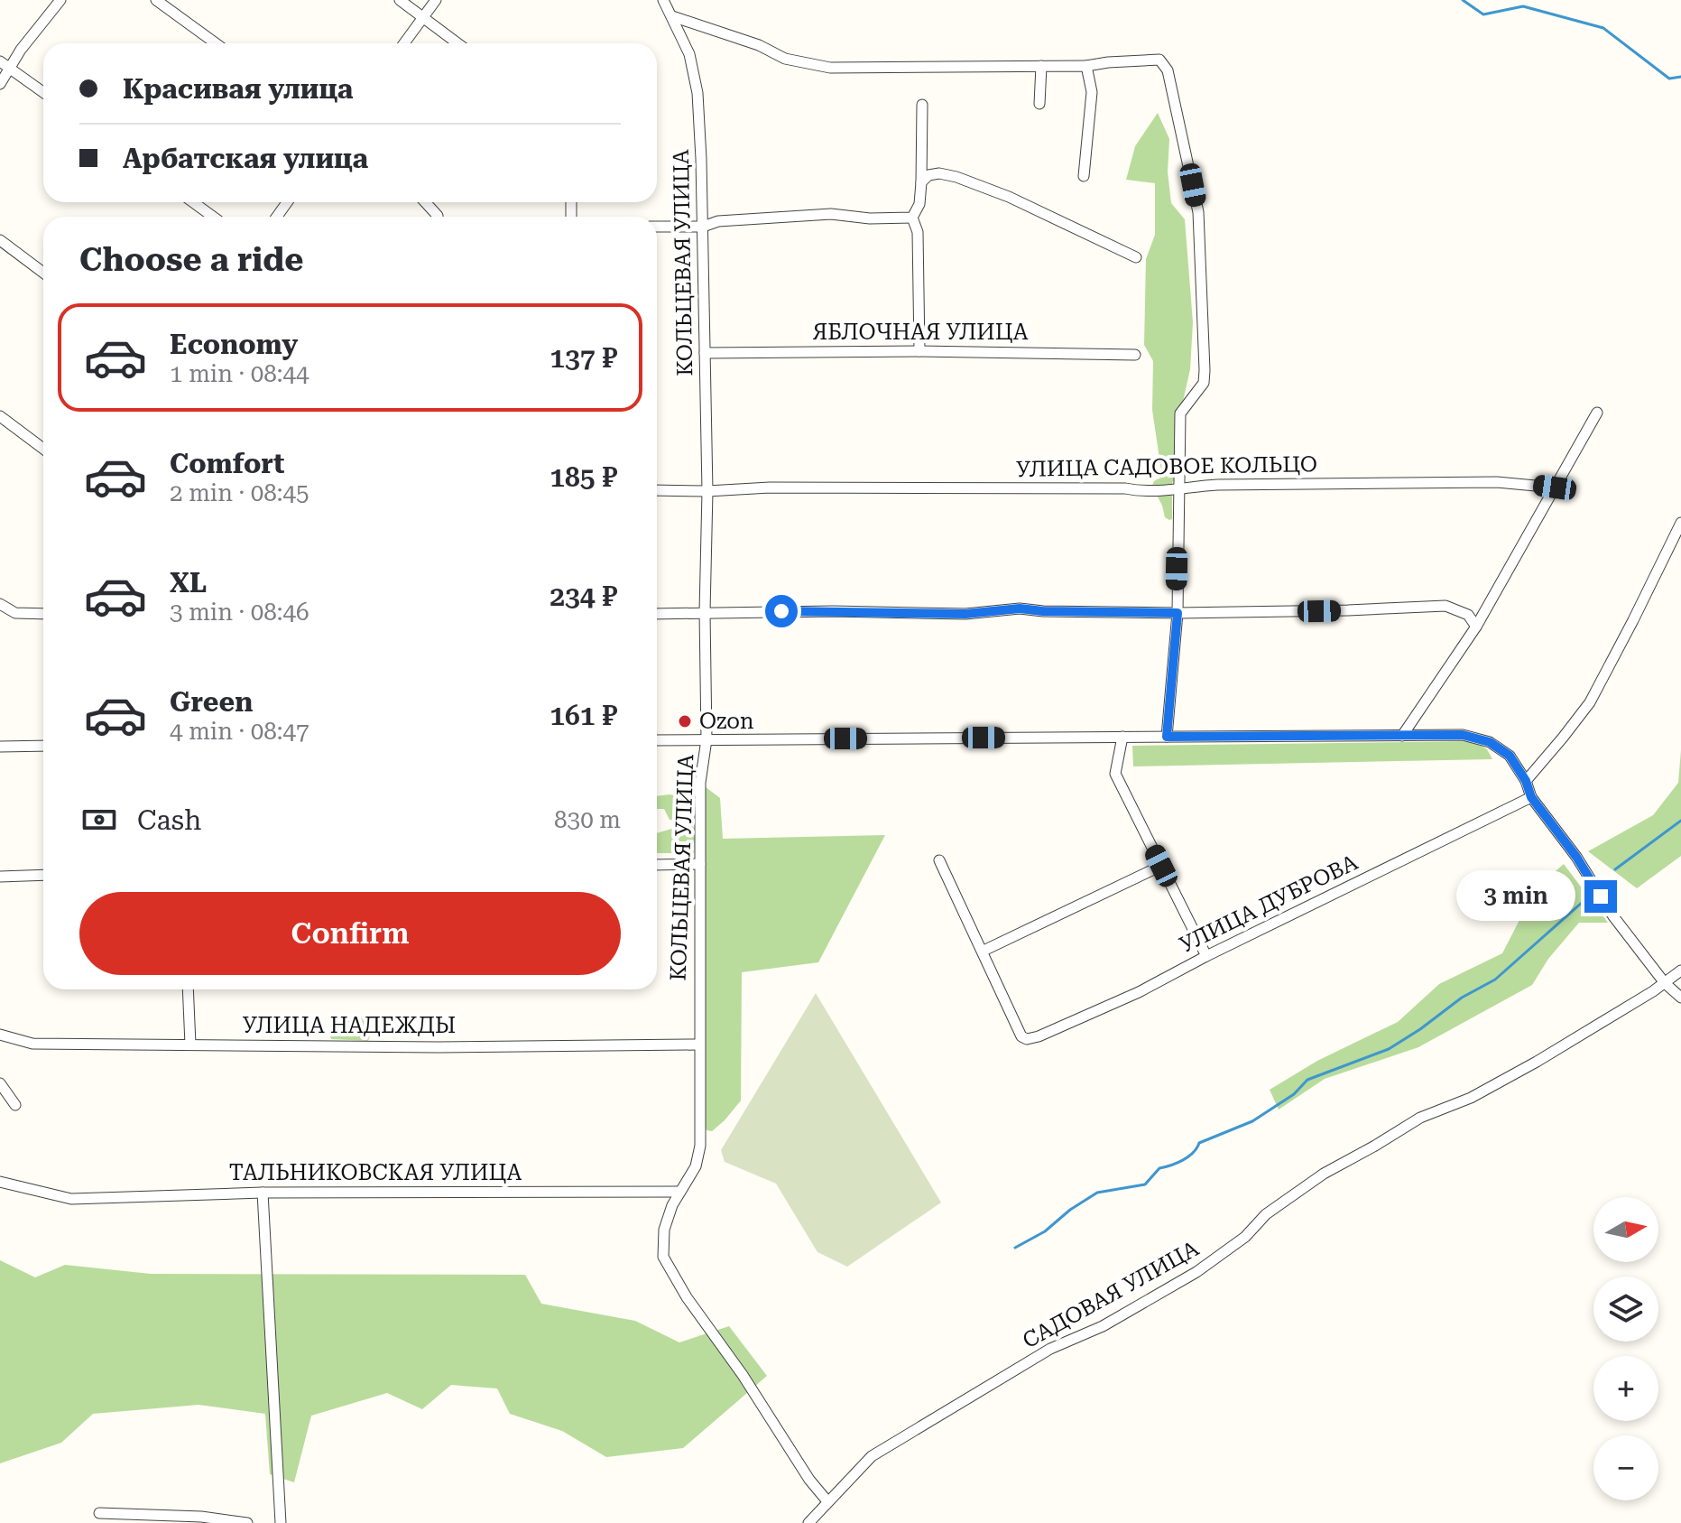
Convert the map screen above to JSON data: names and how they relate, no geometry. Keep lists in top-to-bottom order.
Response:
{
  "streets": {
    "street": [
      "КОЛЬЦЕВАЯ УЛИЦА",
      "ЯБЛОЧНАЯ УЛИЦА",
      "УЛИЦА САДОВОЕ КОЛЬЦО",
      "УЛИЦА ДУБРОВА",
      "УЛИЦА НАДЕЖДЫ",
      "ТАЛЬНИКОВСКАЯ УЛИЦА",
      "САДОВАЯ УЛИЦА"
    ]
  },
  "crossings": [
    ["КОЛЬЦЕВАЯ УЛИЦА", "ЯБЛОЧНАЯ УЛИЦА"],
    ["КОЛЬЦЕВАЯ УЛИЦА", "УЛИЦА САДОВОЕ КОЛЬЦО"],
    ["КОЛЬЦЕВАЯ УЛИЦА", "УЛИЦА НАДЕЖДЫ"],
    ["КОЛЬЦЕВАЯ УЛИЦА", "ТАЛЬНИКОВСКАЯ УЛИЦА"],
    ["КОЛЬЦЕВАЯ УЛИЦА", "САДОВАЯ УЛИЦА"]
  ],
  "places": ["Ozon"],
  "north": "right",
  "page": {
    "banner": ["Красивая улица", "Арбатская улица"],
    "heading": "Choose a ride",
    "list": [
      {
        "name": "Economy",
        "note": "1 min · 08:44",
        "value": "137 ₽"
      },
      {
        "name": "Comfort",
        "note": "2 min · 08:45",
        "value": "185 ₽"
      },
      {
        "name": "XL",
        "note": "3 min · 08:46",
        "value": "234 ₽"
      },
      {
        "name": "Green",
        "note": "4 min · 08:47",
        "value": "161 ₽"
      }
    ],
    "pay": ["Cash", "830 m"],
    "bubble": "3 min",
    "buttons": "Confirm",
    "map_buttons": ["+", "−"]
  }
}
